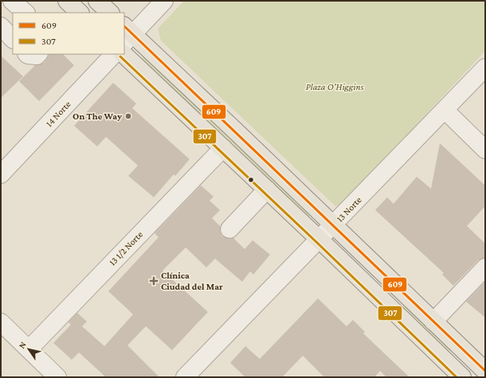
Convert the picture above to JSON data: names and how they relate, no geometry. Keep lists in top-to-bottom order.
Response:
{
  "streets": {
    "street": ["14 Norte", "13 Norte", "13 1/2 Norte"]
  },
  "parks": ["Plaza O'Higgins"],
  "places": {
    "other": ["On The Way"],
    "health": ["Clínica Ciudad del Mar"]
  },
  "lines": ["transit line 609", "transit line 307"],
  "legend": ["609", "307"],
  "north": "top left"
}
